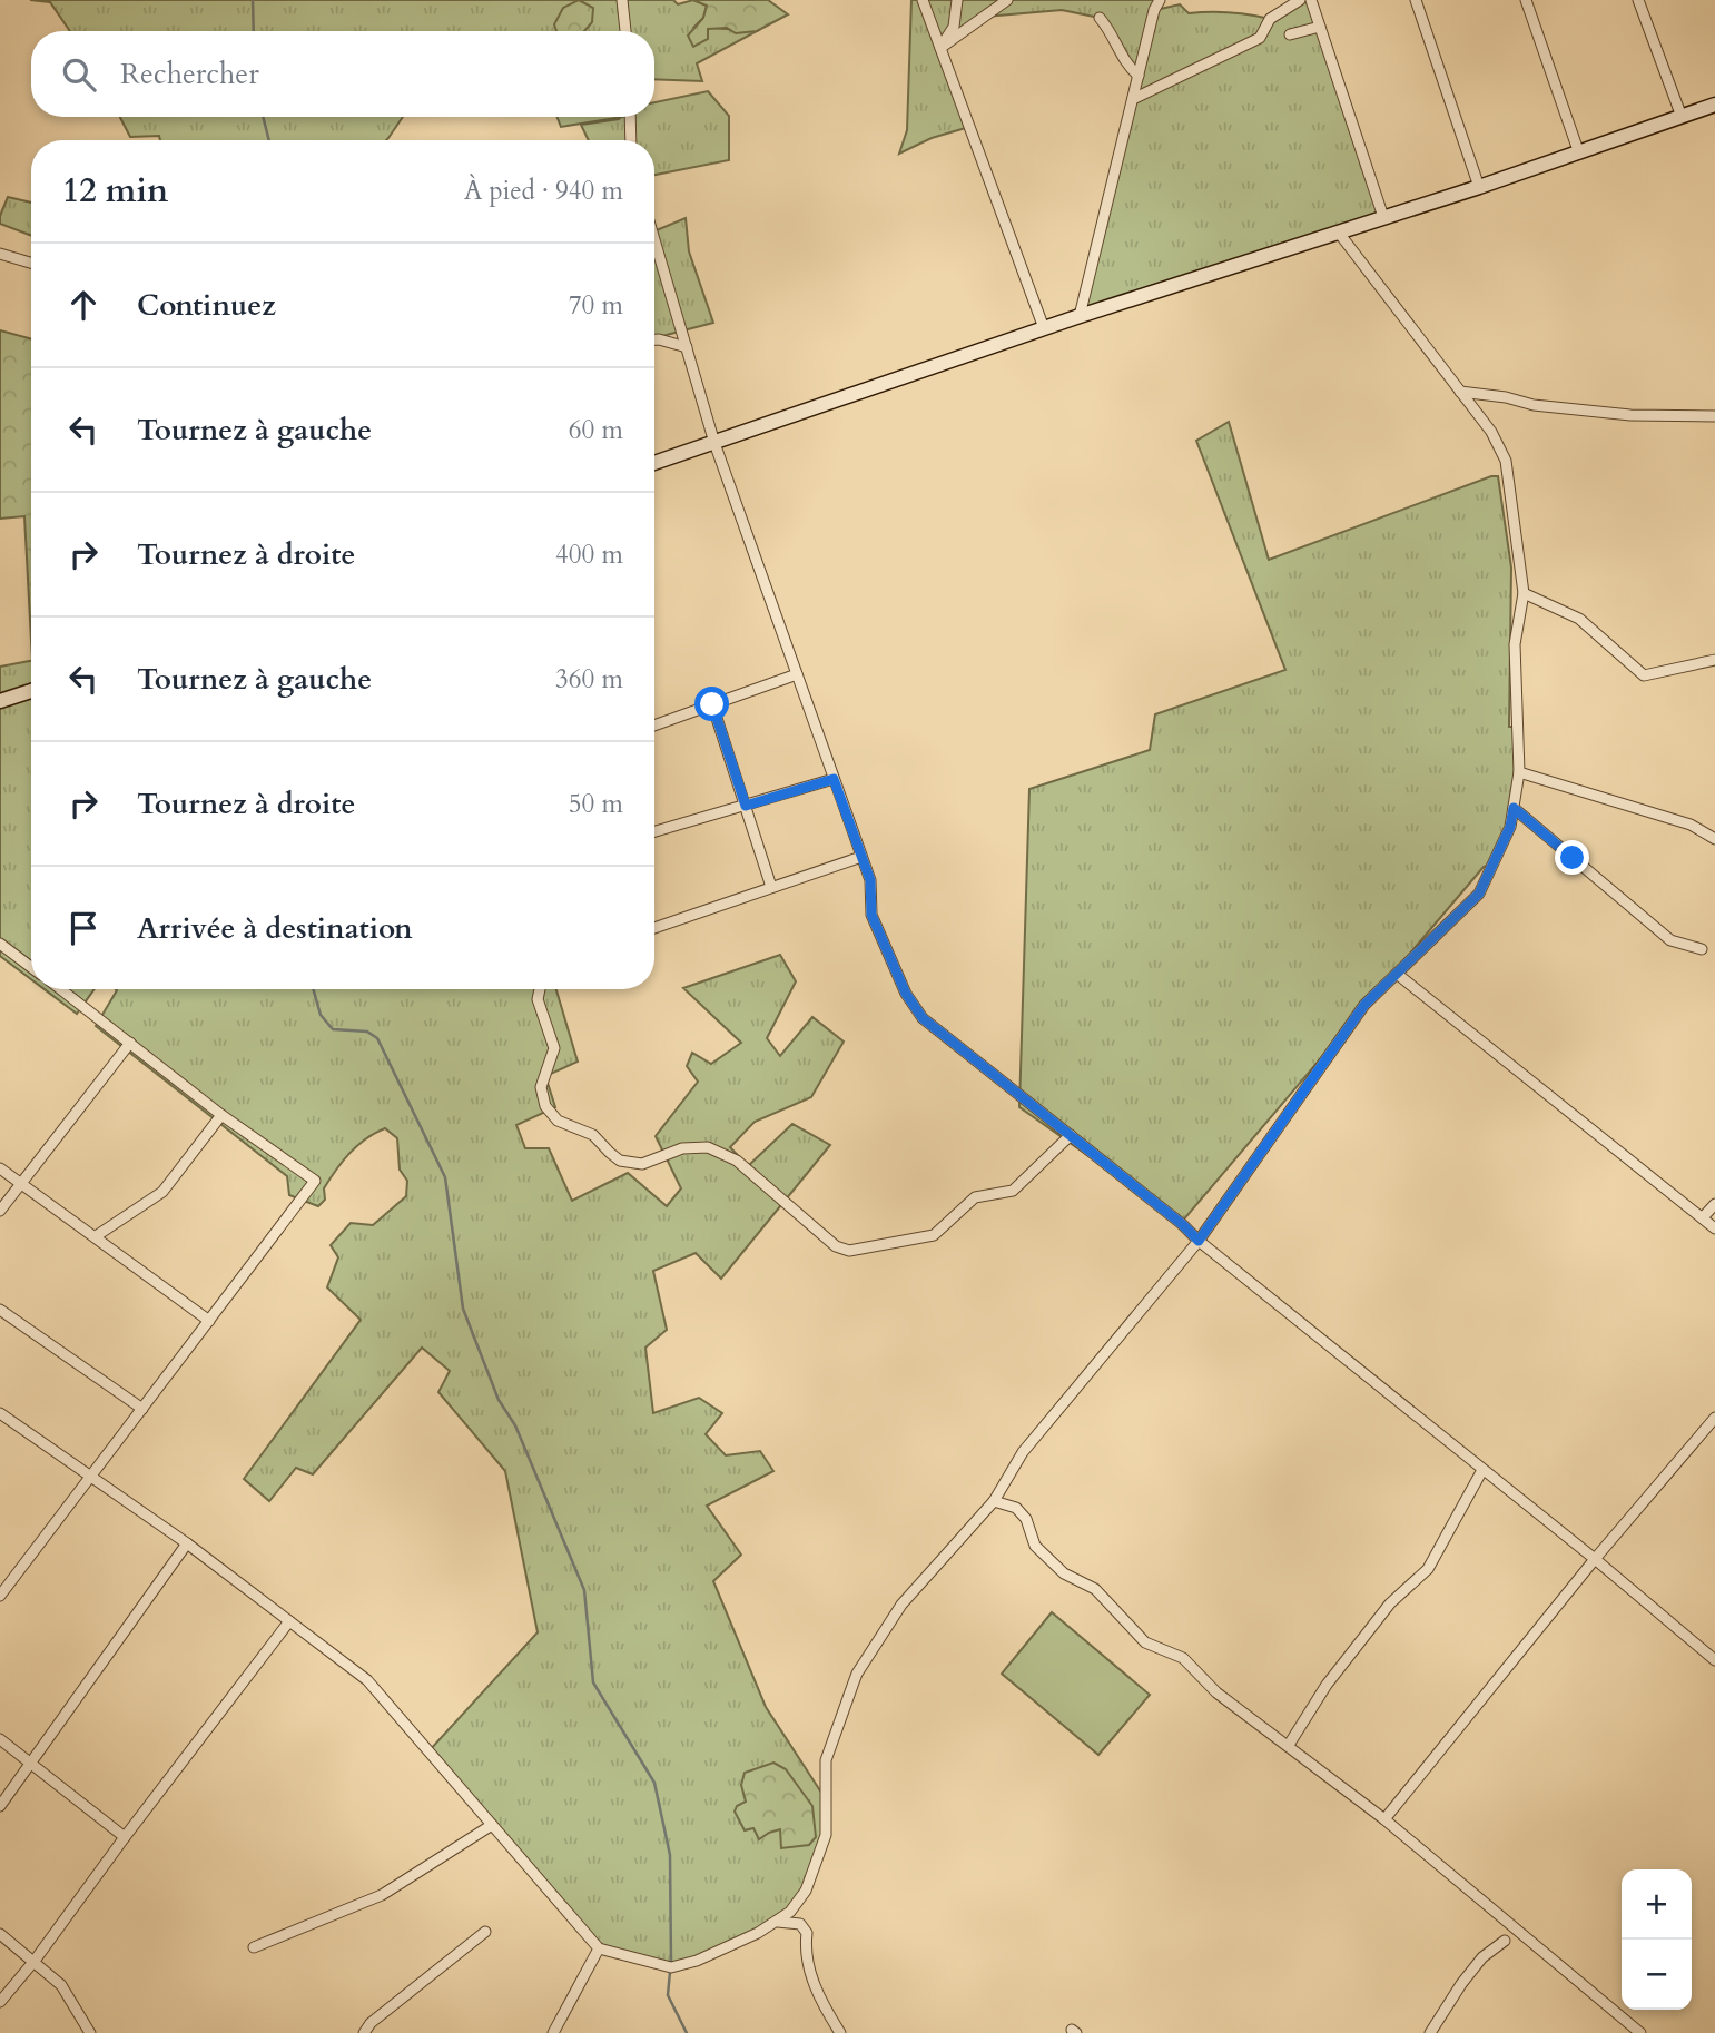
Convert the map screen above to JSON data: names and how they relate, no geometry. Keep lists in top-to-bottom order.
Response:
{
  "page": {
    "search": "Rechercher",
    "heading": ["12 min", "À pied · 940 m"],
    "list": [
      ["Continuez", "70 m"],
      ["Tournez à gauche", "60 m"],
      ["Tournez à droite", "400 m"],
      ["Tournez à gauche", "360 m"],
      ["Tournez à droite", "50 m"],
      "Arrivée à destination"
    ],
    "map_buttons": ["+", "−"]
  }
}
